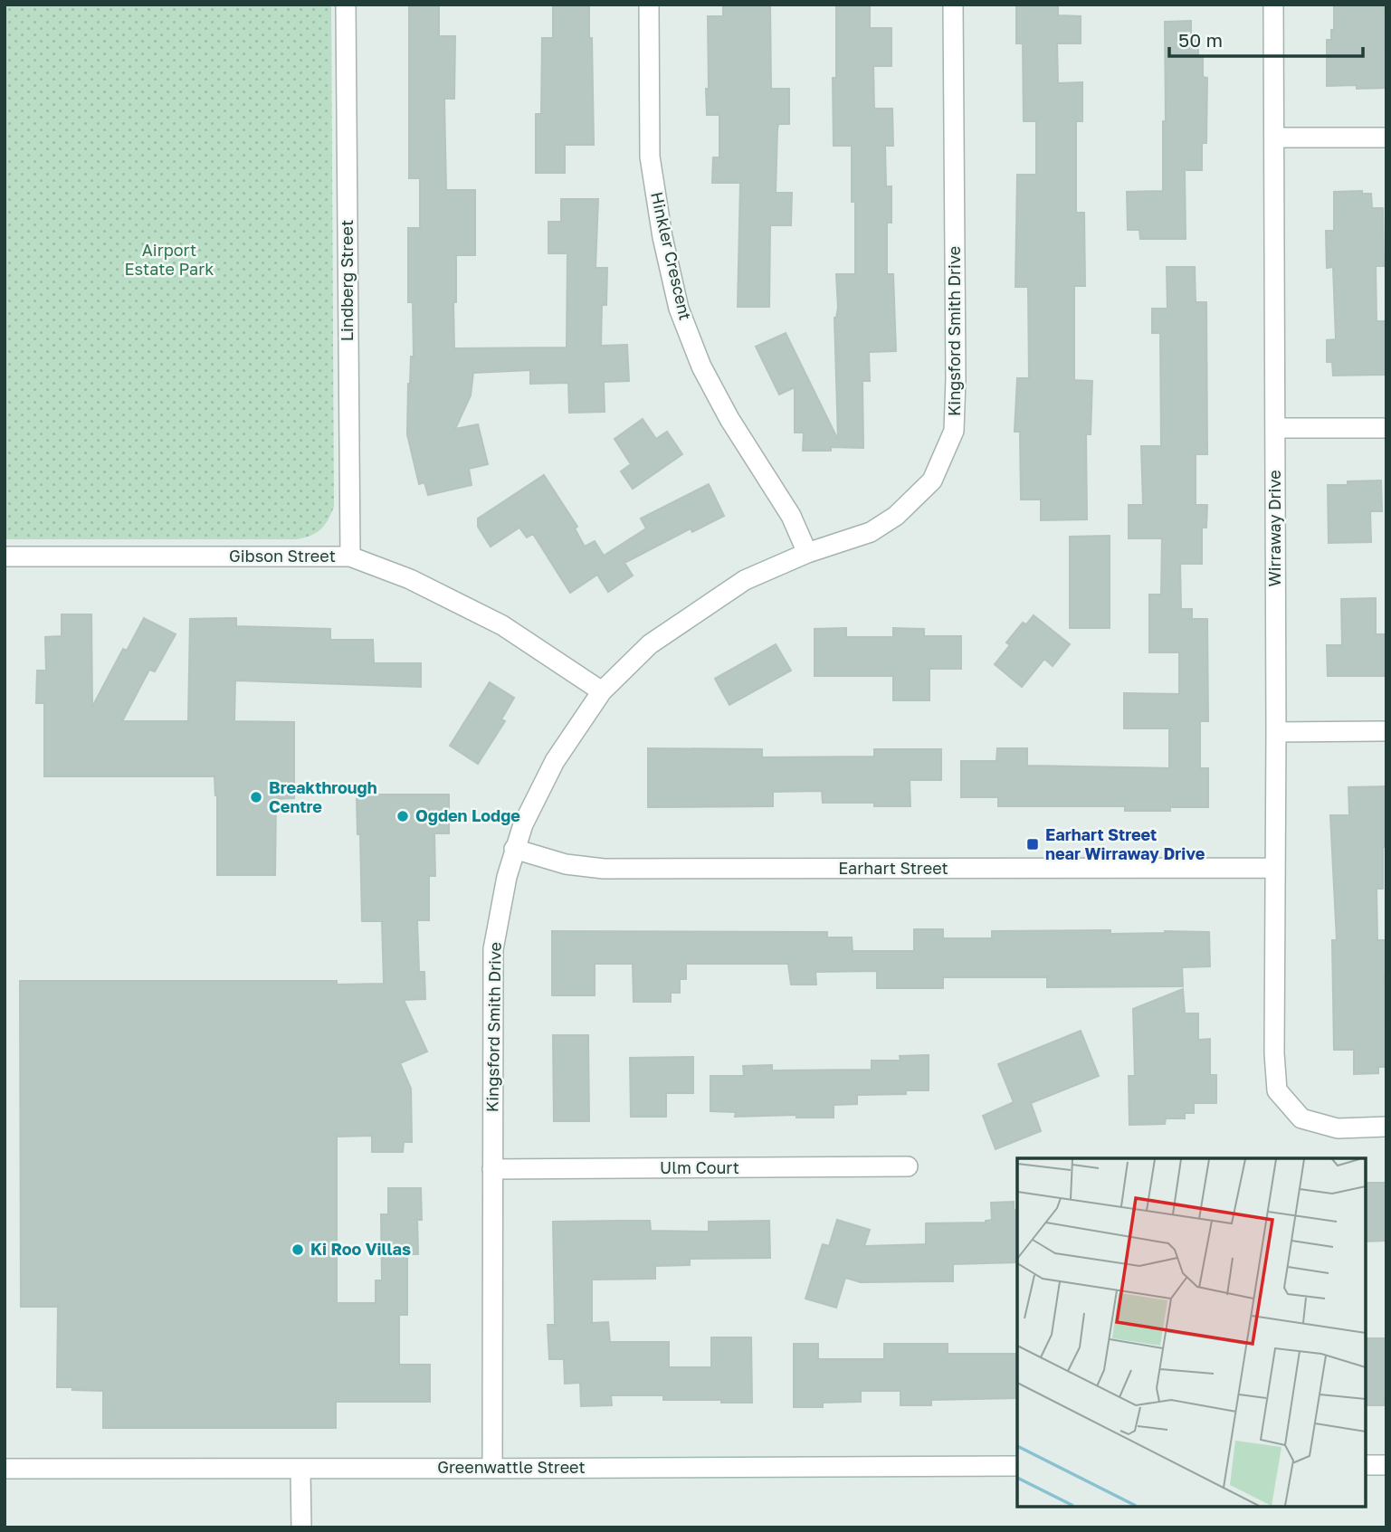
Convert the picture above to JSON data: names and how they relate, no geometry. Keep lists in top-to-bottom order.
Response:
{
  "streets": {
    "street": [
      "Hinkler Crescent",
      "Lindberg Street",
      "Kingsford Smith Drive",
      "Wirraway Drive",
      "Gibson Street",
      "Earhart Street",
      "Ulm Court",
      "Greenwattle Street"
    ]
  },
  "crossings": [
    ["Hinkler Crescent", "Kingsford Smith Drive"],
    ["Lindberg Street", "Gibson Street"],
    ["Kingsford Smith Drive", "Gibson Street"],
    ["Kingsford Smith Drive", "Earhart Street"],
    ["Kingsford Smith Drive", "Ulm Court"],
    ["Kingsford Smith Drive", "Greenwattle Street"],
    ["Wirraway Drive", "Earhart Street"]
  ],
  "parks": ["Airport Estate Park"],
  "places": {
    "other": ["Breakthrough Centre", "Ogden Lodge", "Ki Roo Villas"],
    "transit": ["Earhart Street near Wirraway Drive"]
  },
  "scale_bar": "50 m"
}
